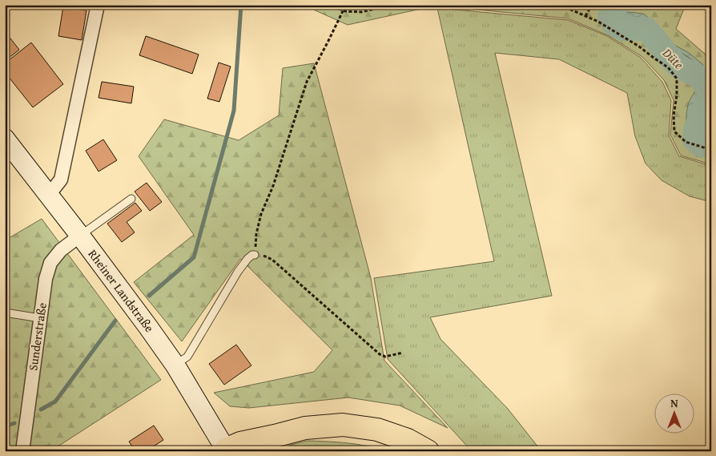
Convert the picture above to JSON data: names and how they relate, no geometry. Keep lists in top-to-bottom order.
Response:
{
  "streets": {
    "main road": ["Rheiner Landstraße"],
    "street": ["Sunderstraße"]
  },
  "crossings": [
    ["Rheiner Landstraße", "Sunderstraße"]
  ],
  "water": ["Düte"],
  "north": "top"
}
